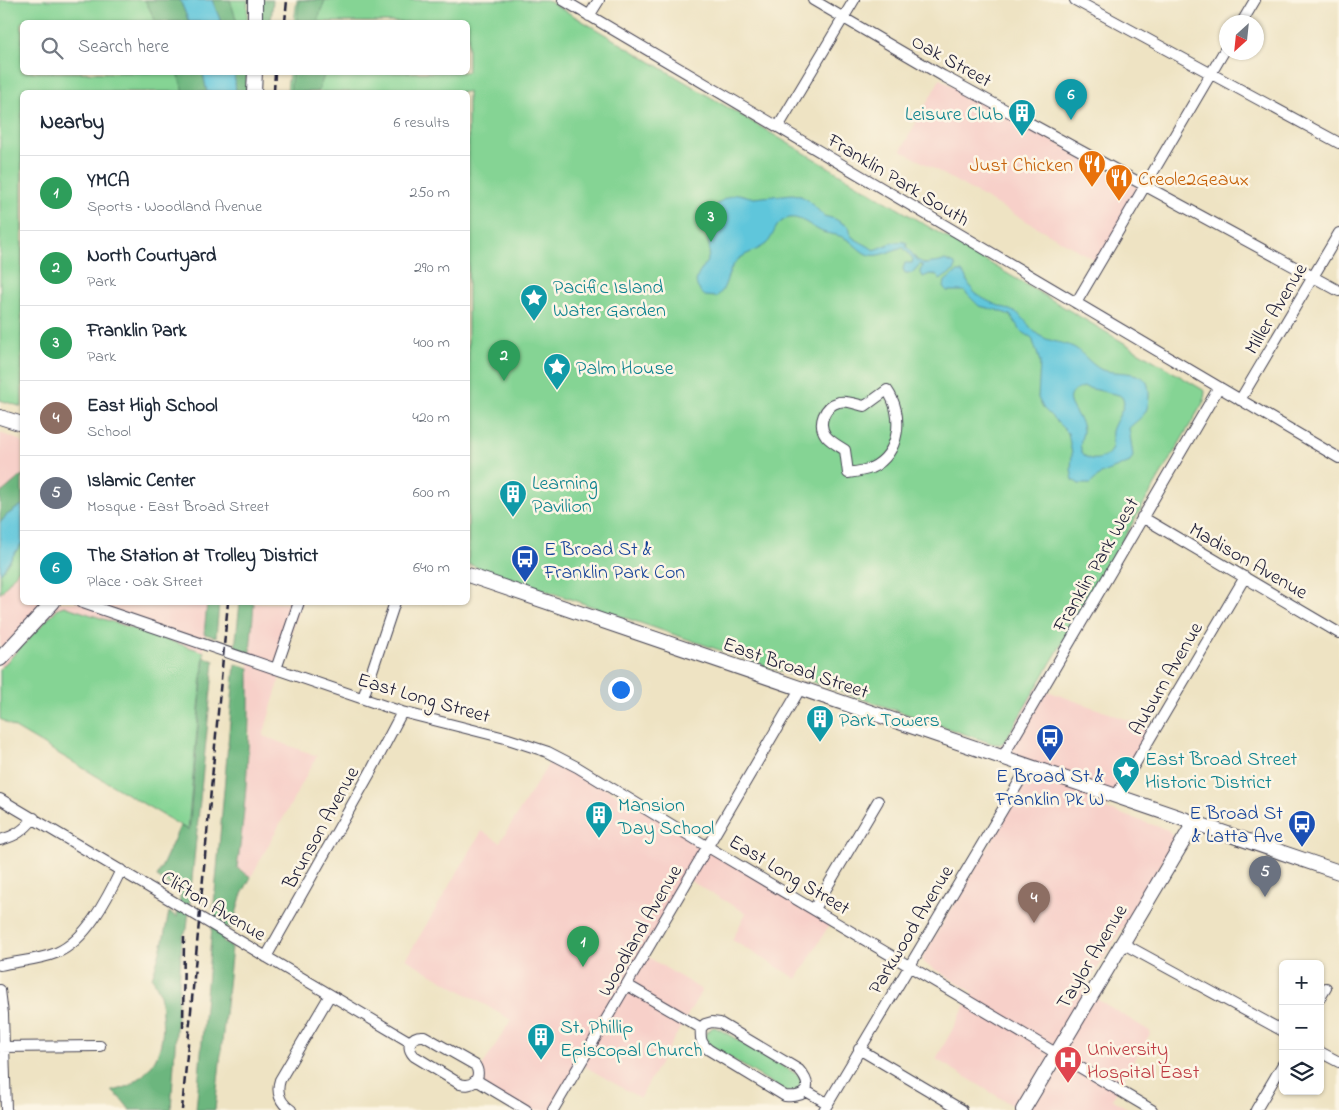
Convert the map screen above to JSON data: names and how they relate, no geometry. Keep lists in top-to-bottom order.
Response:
{
  "streets": {
    "main road": ["East Broad Street", "Taylor Avenue"],
    "street": [
      "Oak Street",
      "Franklin Park South",
      "Miller Avenue",
      "Madison Avenue",
      "Franklin Park West",
      "Auburn Avenue",
      "East Long Street",
      "Brunson Avenue",
      "Clifton Avenue",
      "Parkwood Avenue",
      "Woodland Avenue"
    ]
  },
  "crossings": [
    ["Oak Street", "Miller Avenue"],
    ["Franklin Park South", "Miller Avenue"],
    ["Franklin Park South", "Franklin Park West"],
    ["Madison Avenue", "Franklin Park West"],
    ["Madison Avenue", "Auburn Avenue"],
    ["Franklin Park West", "East Broad Street"],
    ["East Broad Street", "Auburn Avenue"],
    ["East Broad Street", "Parkwood Avenue"],
    ["East Broad Street", "Woodland Avenue"],
    ["East Broad Street", "Taylor Avenue"],
    ["East Long Street", "Brunson Avenue"],
    ["East Long Street", "Parkwood Avenue"],
    ["East Long Street", "Woodland Avenue"],
    ["East Long Street", "Taylor Avenue"],
    ["Brunson Avenue", "Clifton Avenue"]
  ],
  "places": {
    "building": [
      "Leisure Club",
      "Learning Pavilion",
      "Park Towers",
      "Mansion Day School",
      "St. Phillip Episcopal Church"
    ],
    "restaurant": ["Just Chicken", "Creole2Geaux"],
    "place": ["Pacific Island Water Garden", "Palm House", "East Broad Street Historic District"],
    "bus stop": ["E Broad St & Franklin Park Con", "E Broad St & Franklin Pk W", "E Broad St & Latta Ave"],
    "hospital": ["University Hospital East"]
  },
  "north": "bottom left",
  "page": {
    "search": "Search here",
    "pins": [
      "6",
      "3",
      "2",
      "5",
      "4",
      "1"
    ],
    "heading": ["Nearby", "6 results"],
    "list": [
      {
        "mark": "1",
        "name": "YMCA",
        "note": "Sports · Woodland Avenue",
        "value": "250 m"
      },
      {
        "mark": "2",
        "name": "North Courtyard",
        "note": "Park",
        "value": "290 m"
      },
      {
        "mark": "3",
        "name": "Franklin Park",
        "note": "Park",
        "value": "400 m"
      },
      {
        "mark": "4",
        "name": "East High School",
        "note": "School",
        "value": "420 m"
      },
      {
        "mark": "5",
        "name": "Islamic Center",
        "note": "Mosque · East Broad Street",
        "value": "600 m"
      },
      {
        "mark": "6",
        "name": "The Station at Trolley District",
        "note": "Place · Oak Street",
        "value": "640 m"
      }
    ],
    "map_buttons": ["+", "−"]
  }
}
